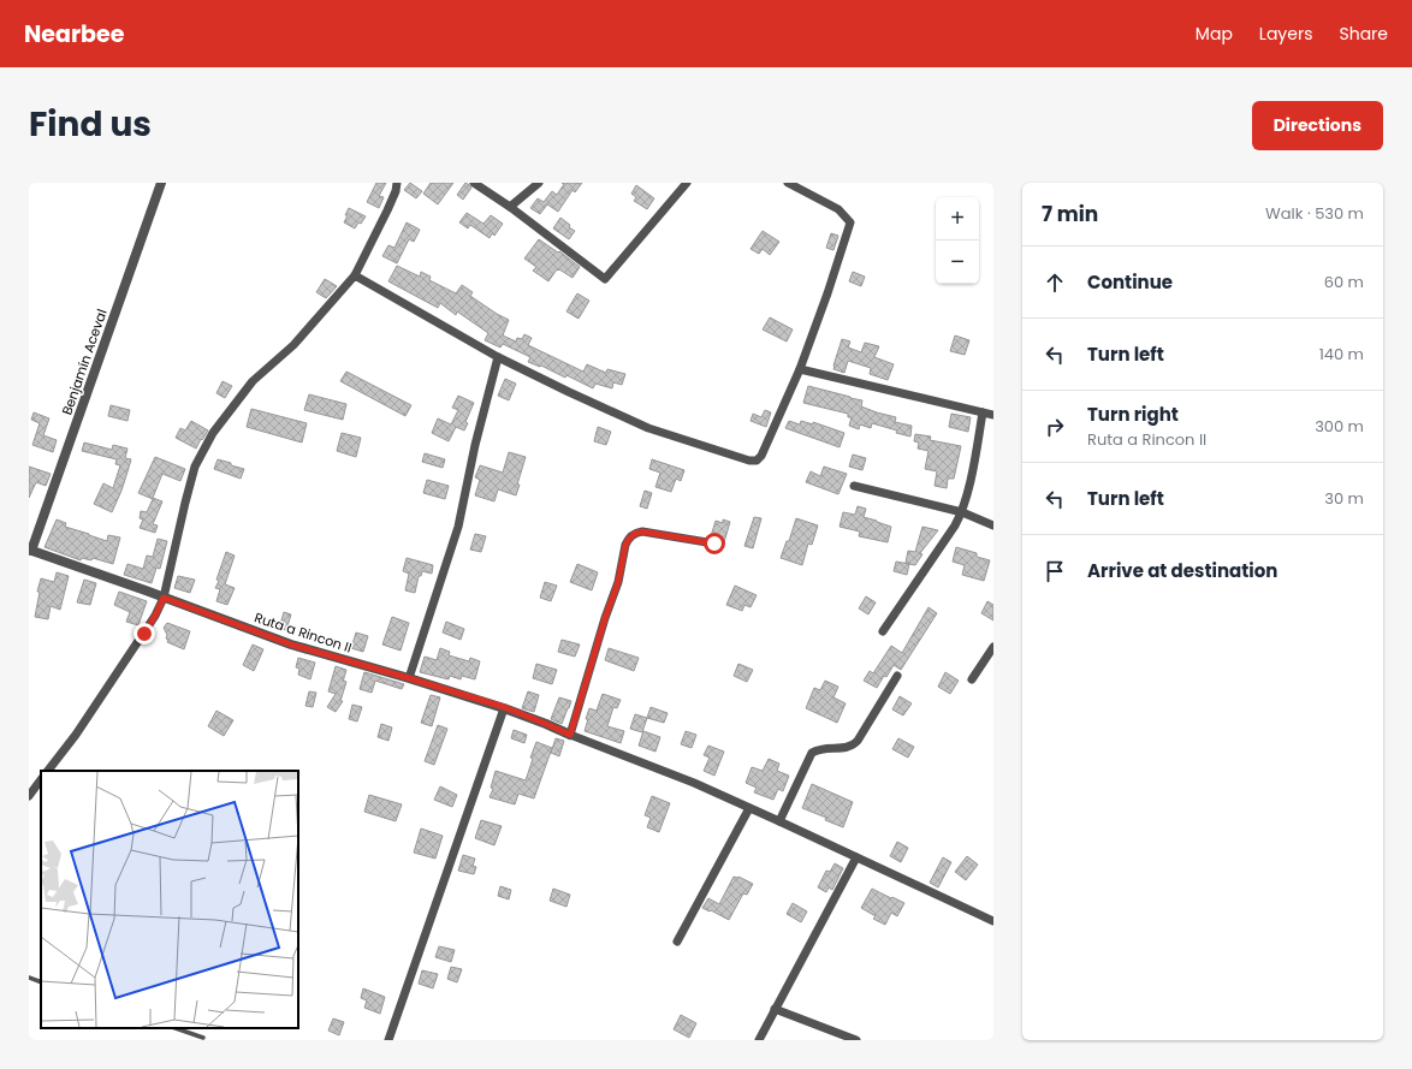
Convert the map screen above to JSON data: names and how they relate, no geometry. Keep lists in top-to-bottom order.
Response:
{
  "streets": {
    "street": ["Benjamín Aceval", "Ruta a Rincon II"]
  },
  "crossings": [
    ["Benjamín Aceval", "Ruta a Rincon II"]
  ],
  "page": {
    "header": "Nearbee",
    "nav": ["Map", "Layers", "Share"],
    "title": "Find us",
    "buttons": "Directions",
    "heading": ["7 min", "Walk · 530 m"],
    "map_buttons": ["+", "−"],
    "list": [
      ["Continue", "60 m"],
      ["Turn left", "140 m"],
      ["Turn right", "Ruta a Rincon II", "300 m"],
      ["Turn left", "30 m"],
      "Arrive at destination"
    ]
  }
}
